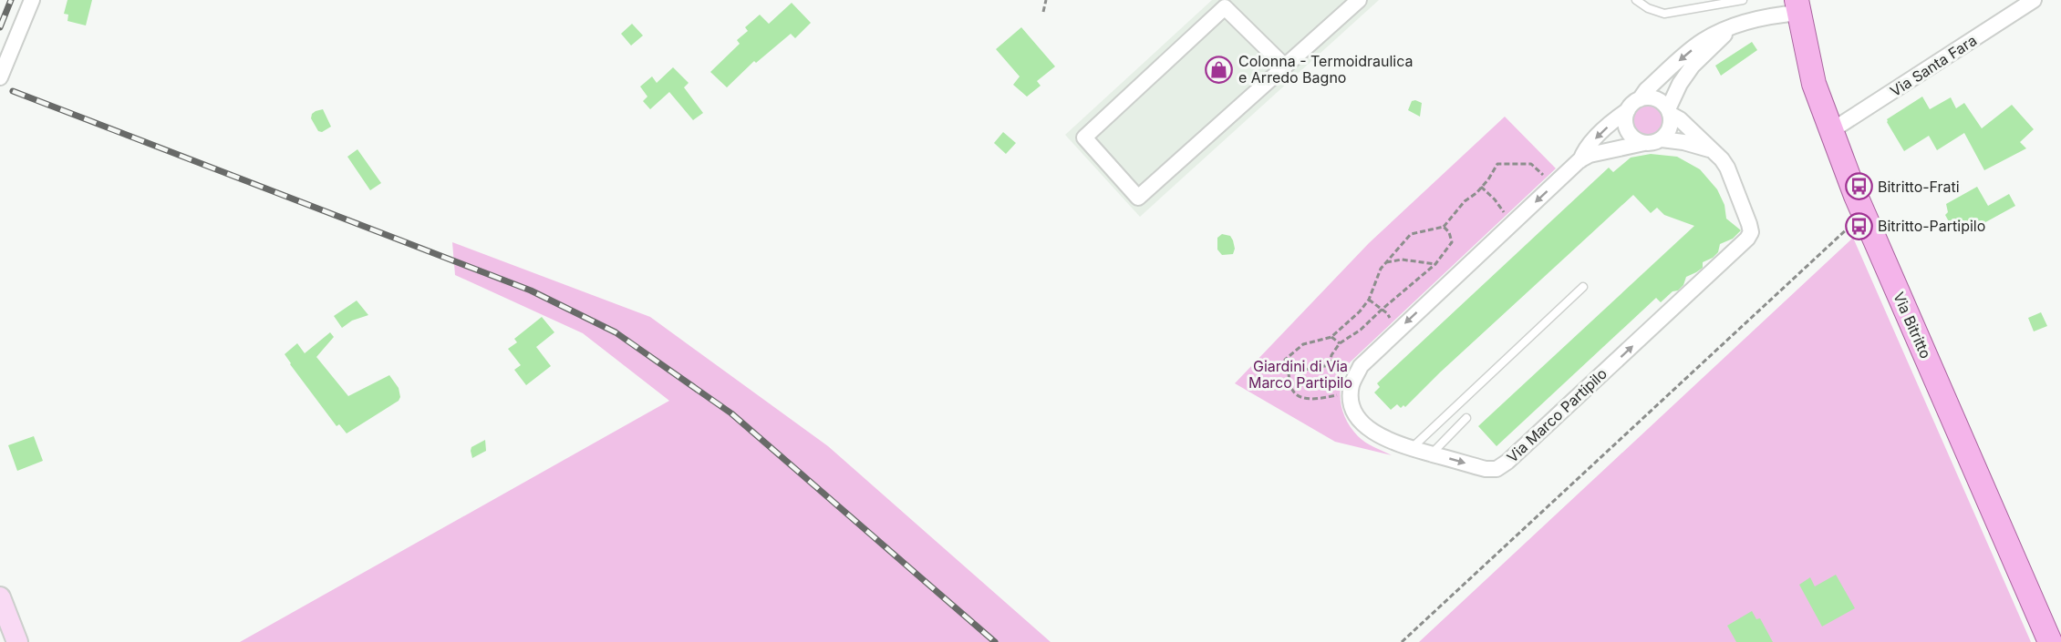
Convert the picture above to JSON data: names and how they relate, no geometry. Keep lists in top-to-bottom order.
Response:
{
  "streets": {
    "main road": ["Via Bitritto"],
    "street": ["Via Santa Fara", "Via Marco Partipilo"]
  },
  "crossings": [
    ["Via Santa Fara", "Via Bitritto"]
  ],
  "parks": ["Giardini di Via Marco Partipilo"],
  "places": {
    "shop": ["Colonna - Termoidraulica e Arredo Bagno"],
    "bus stop": ["Bitritto-Frati", "Bitritto-Partipilo"]
  }
}
